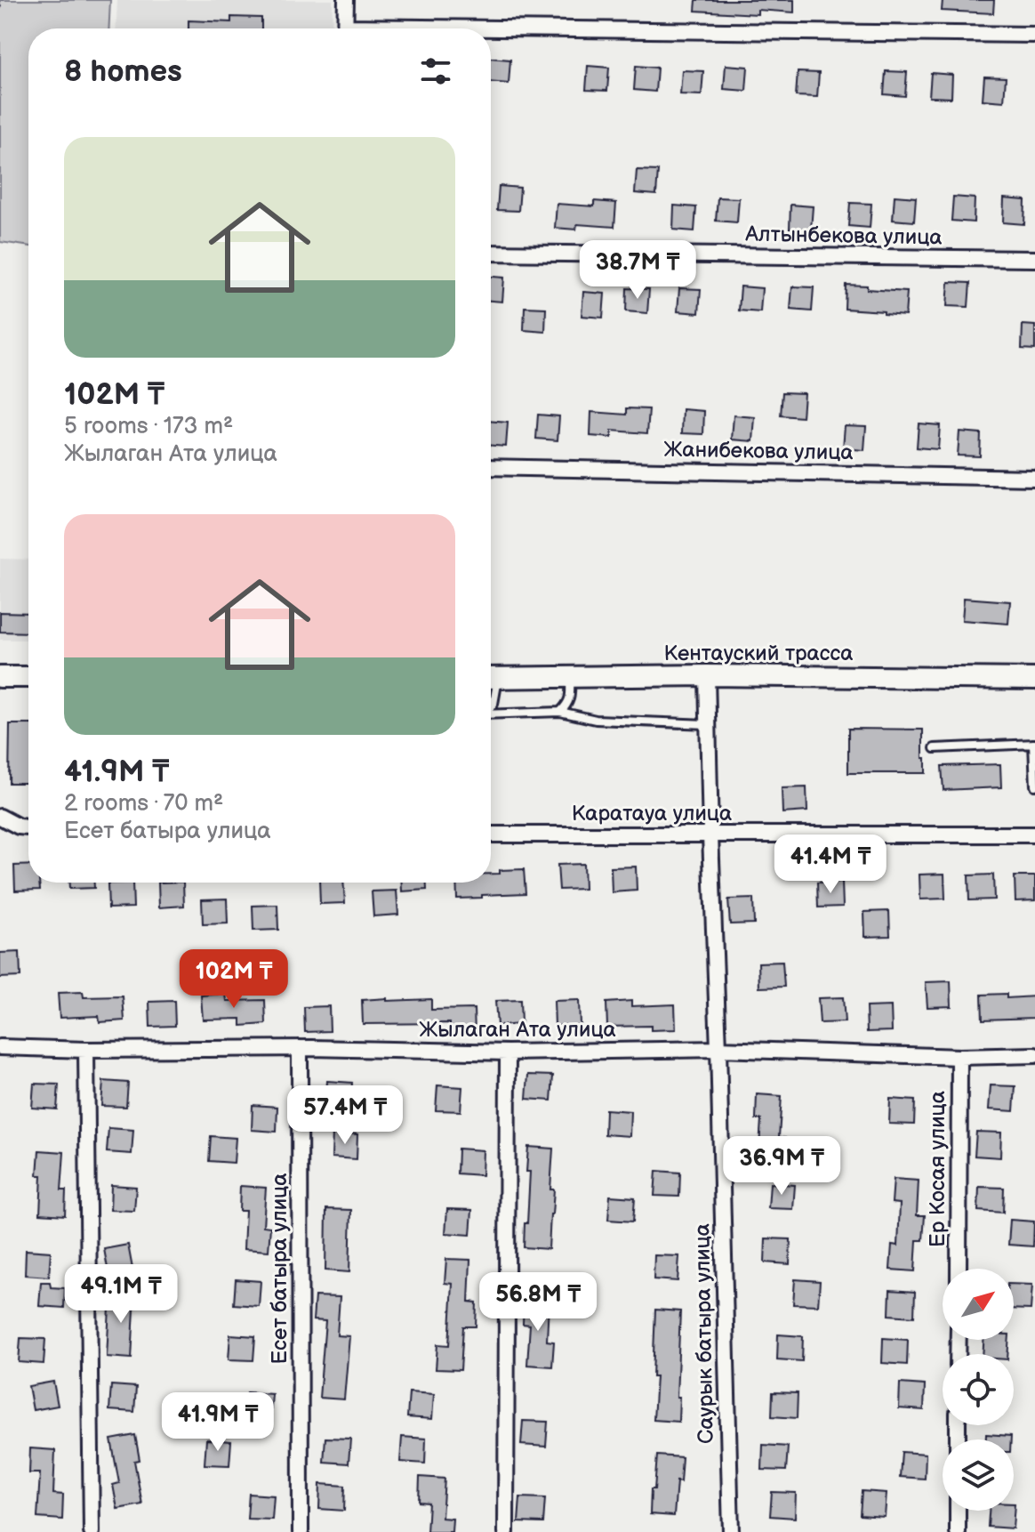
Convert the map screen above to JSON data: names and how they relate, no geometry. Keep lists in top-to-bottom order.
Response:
{
  "streets": {
    "main road": ["Кентауский трасса"],
    "street": [
      "Алтынбекова улица",
      "Жанибекова улица",
      "Каратауа улица",
      "Жылаган Ата улица",
      "Ер Косая улица",
      "Есет батыра улица",
      "Саурык батыра улица"
    ]
  },
  "crossings": [
    ["Кентауский трасса", "Саурык батыра улица"],
    ["Каратауа улица", "Саурык батыра улица"],
    ["Жылаган Ата улица", "Ер Косая улица"],
    ["Жылаган Ата улица", "Есет батыра улица"],
    ["Жылаган Ата улица", "Саурык батыра улица"]
  ],
  "north": "top right",
  "page": {
    "heading": "8 homes",
    "list": [
      {
        "name": "102M ₸",
        "note": "5 rooms · 173 m² · Жылаган Ата улица"
      },
      {
        "name": "41.9M ₸",
        "note": "2 rooms · 70 m² · Есет батыра улица"
      }
    ],
    "price": [
      "38.7M ₸",
      "41.4M ₸",
      "102M ₸",
      "57.4M ₸",
      "36.9M ₸",
      "49.1M ₸",
      "56.8M ₸",
      "41.9M ₸"
    ]
  }
}
